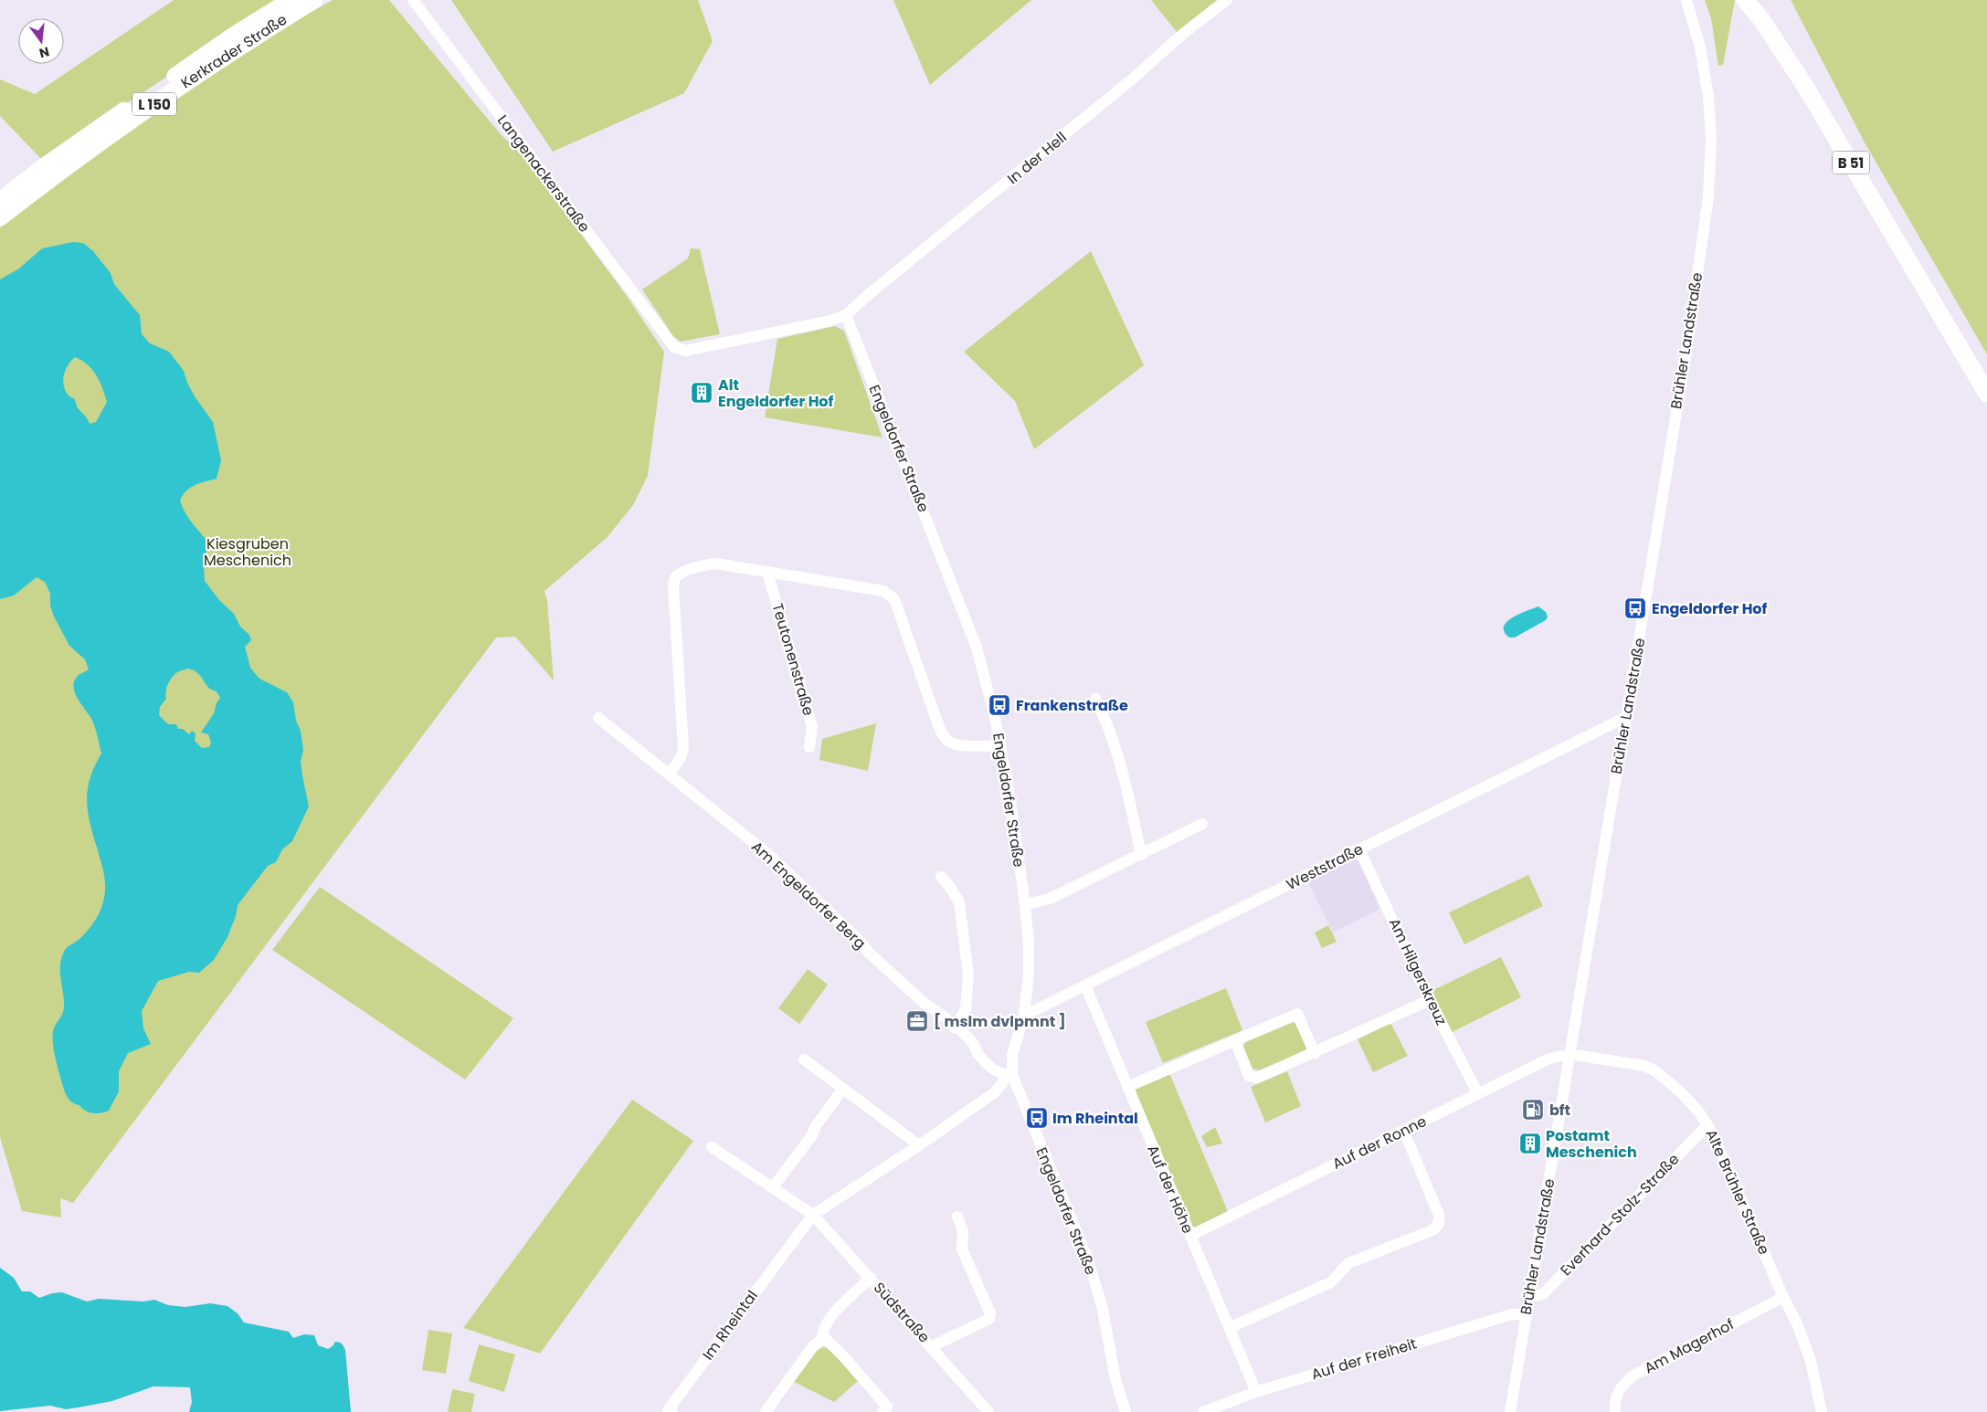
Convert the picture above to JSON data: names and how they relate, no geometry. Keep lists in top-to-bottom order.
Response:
{
  "streets": {
    "highway": ["Kerkrader Straße", "L 150", "B 51"],
    "street": [
      "In der Hell",
      "Langenackerstraße",
      "Brühler Landstraße",
      "Engeldorfer Straße",
      "Teutonenstraße",
      "Weststraße",
      "Am Engeldorfer Berg",
      "Am Hilgerskreuz",
      "Auf der Ronne",
      "Auf der Höhe",
      "Alte Brühler Straße",
      "Everhard-Stolz-Straße",
      "Südstraße",
      "Im Rheintal",
      "Am Magerhof",
      "Auf der Freiheit"
    ]
  },
  "crossings": [
    ["In der Hell", "Langenackerstraße"],
    ["In der Hell", "Engeldorfer Straße"],
    ["Langenackerstraße", "Engeldorfer Straße"],
    ["Brühler Landstraße", "Weststraße"],
    ["Brühler Landstraße", "Auf der Ronne"],
    ["Brühler Landstraße", "Alte Brühler Straße"],
    ["Brühler Landstraße", "Everhard-Stolz-Straße"],
    ["Brühler Landstraße", "Auf der Freiheit"],
    ["Engeldorfer Straße", "Weststraße"],
    ["Engeldorfer Straße", "Am Engeldorfer Berg"],
    ["Engeldorfer Straße", "Im Rheintal"],
    ["Weststraße", "Am Hilgerskreuz"],
    ["Weststraße", "Auf der Höhe"],
    ["Am Engeldorfer Berg", "Im Rheintal"],
    ["Am Hilgerskreuz", "Auf der Ronne"],
    ["Auf der Ronne", "Auf der Höhe"],
    ["Auf der Ronne", "Alte Brühler Straße"],
    ["Auf der Höhe", "Auf der Freiheit"],
    ["Alte Brühler Straße", "Everhard-Stolz-Straße"],
    ["Alte Brühler Straße", "Am Magerhof"],
    ["Südstraße", "Im Rheintal"]
  ],
  "parks": ["Kiesgruben Meschenich"],
  "places": {
    "building": ["Alt Engeldorfer Hof", "Postamt Meschenich"],
    "bus stop": ["Engeldorfer Hof", "Frankenstraße", "Im Rheintal"],
    "office": ["[ mslm dvlpmnt ]"],
    "fuel station": ["bft"]
  },
  "north": "bottom"
}
